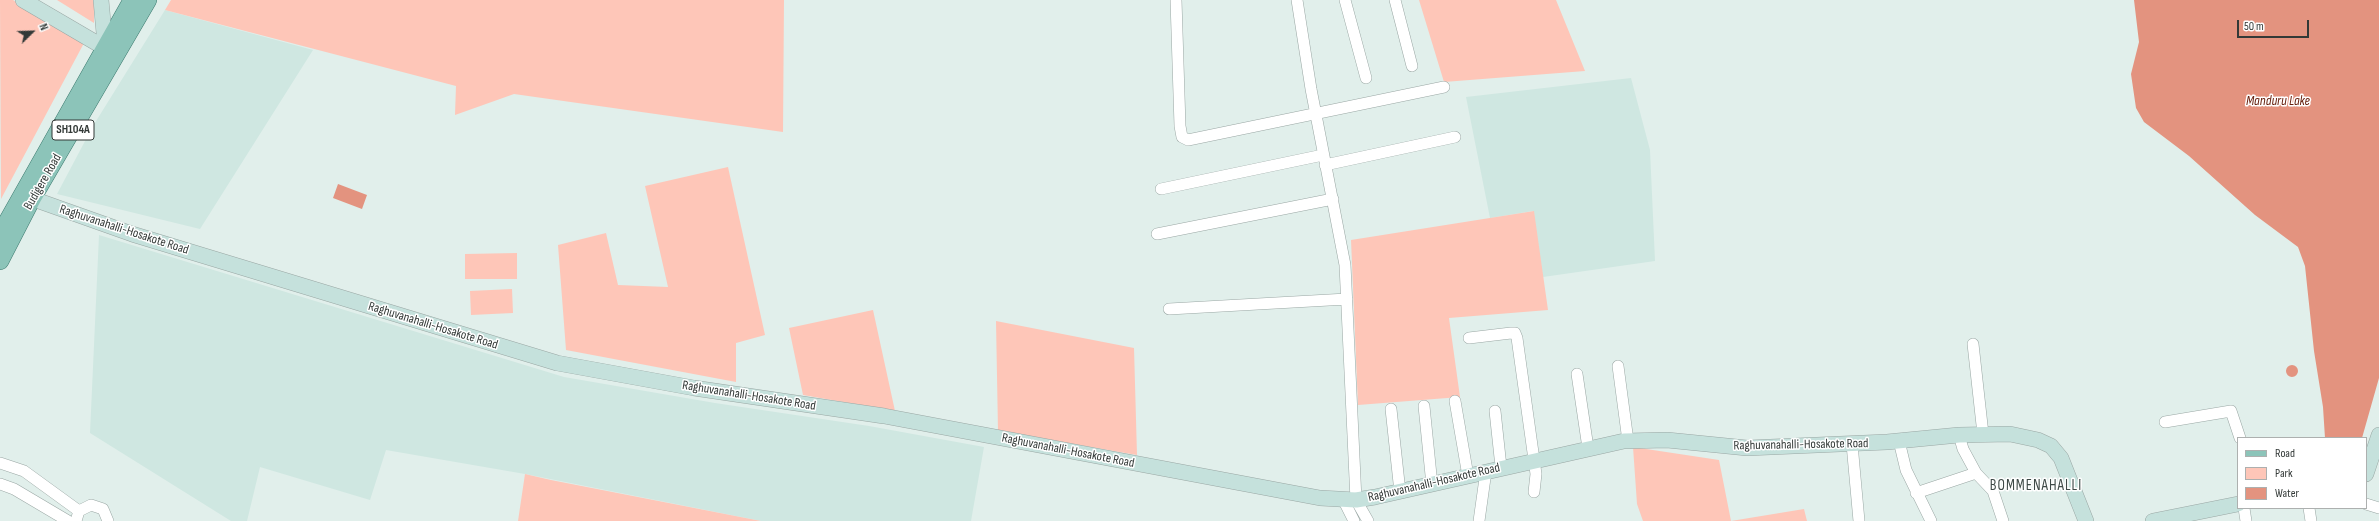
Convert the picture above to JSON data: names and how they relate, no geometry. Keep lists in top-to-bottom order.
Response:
{
  "streets": {
    "main road": ["SH104A", "Budigere Road", "Raghuvanahalli-Hosakote Road"]
  },
  "crossings": [
    ["Budigere Road", "Raghuvanahalli-Hosakote Road"]
  ],
  "districts": ["BOMMENAHALLI"],
  "water": ["Manduru Lake"],
  "legend": ["Road", "Park", "Water"],
  "scale_bar": "50 m",
  "north": "top right"
}
